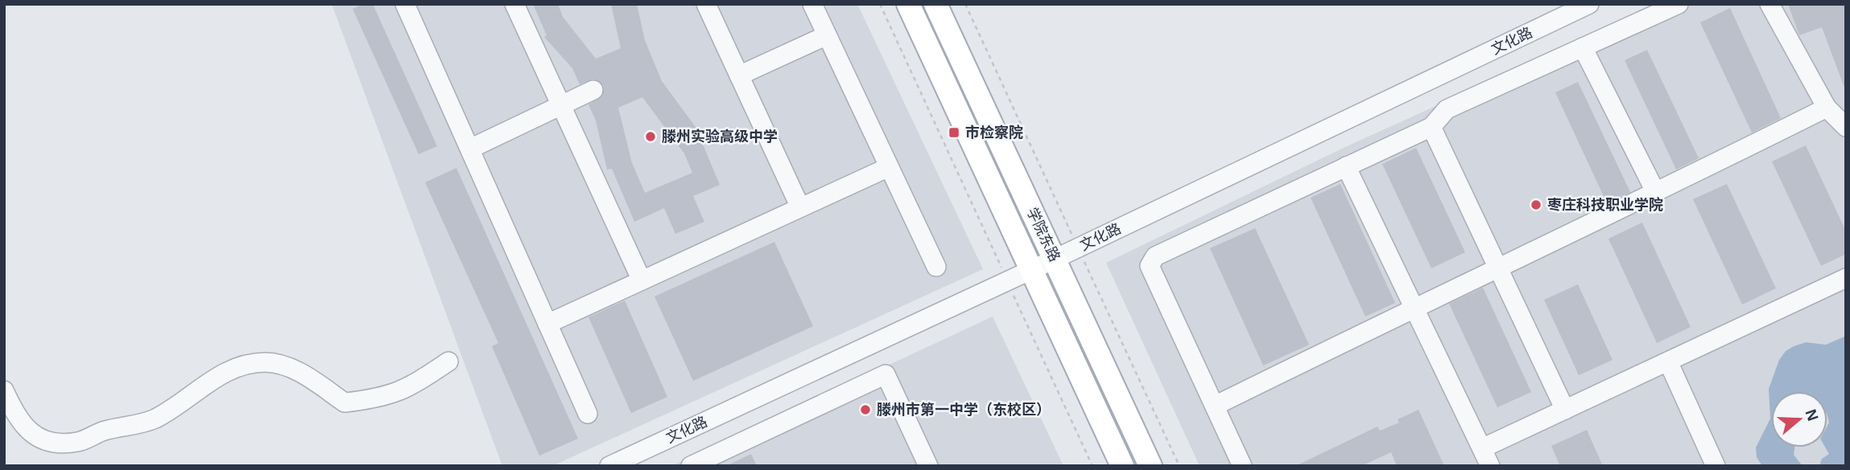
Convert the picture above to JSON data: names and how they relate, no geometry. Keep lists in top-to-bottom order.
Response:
{
  "streets": {
    "main road": ["学院东路"],
    "street": ["文化路"]
  },
  "crossings": [
    ["文化路", "学院东路"]
  ],
  "places": {
    "transit": ["市检察院"],
    "other": ["滕州实验高级中学", "枣庄科技职业学院", "滕州市第一中学（东校区）"]
  },
  "north": "right"
}
